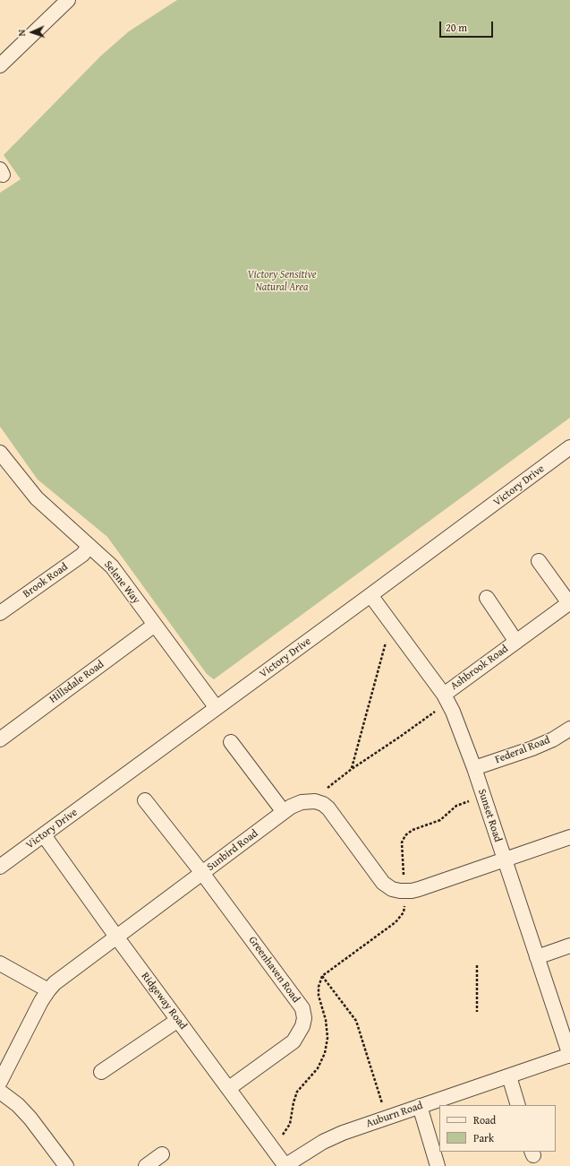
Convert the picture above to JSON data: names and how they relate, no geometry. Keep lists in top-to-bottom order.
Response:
{
  "streets": {
    "street": [
      "Victory Drive",
      "Brook Road",
      "Selene Way",
      "Ashbrook Road",
      "Hillsdale Road",
      "Federal Road",
      "Sunset Road",
      "Sunbird Road",
      "Greenhaven Road",
      "Ridgeway Road",
      "Auburn Road"
    ]
  },
  "crossings": [
    ["Victory Drive", "Selene Way"],
    ["Victory Drive", "Sunset Road"],
    ["Victory Drive", "Ridgeway Road"],
    ["Brook Road", "Selene Way"],
    ["Selene Way", "Hillsdale Road"],
    ["Ashbrook Road", "Sunset Road"],
    ["Federal Road", "Sunset Road"],
    ["Sunset Road", "Auburn Road"],
    ["Sunbird Road", "Greenhaven Road"],
    ["Sunbird Road", "Ridgeway Road"],
    ["Greenhaven Road", "Ridgeway Road"],
    ["Ridgeway Road", "Auburn Road"]
  ],
  "parks": ["Victory Sensitive Natural Area"],
  "legend": ["Road", "Park"],
  "scale_bar": "20 m",
  "north": "left"
}
